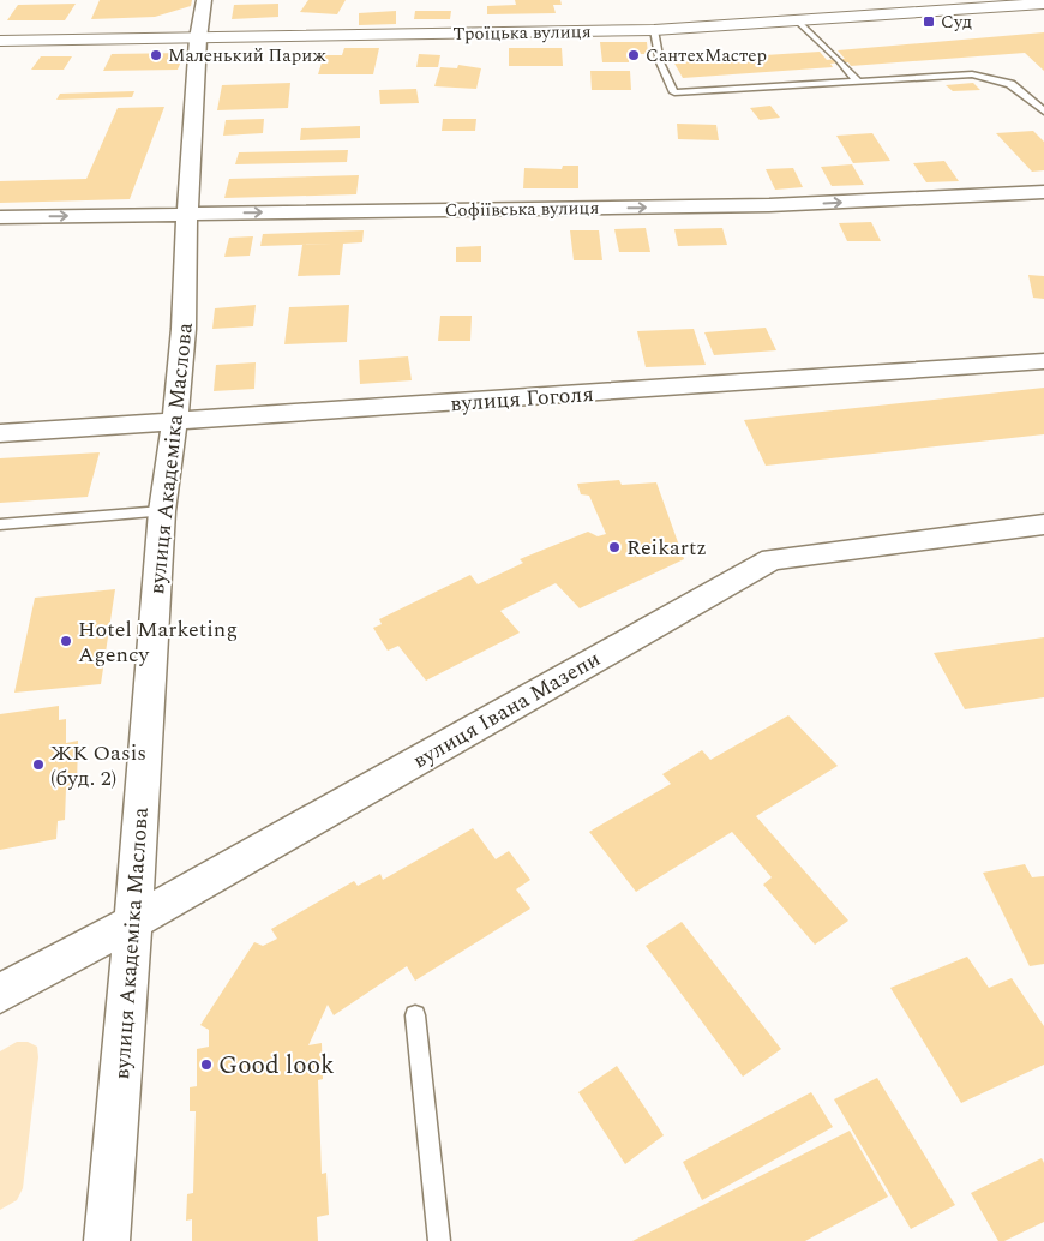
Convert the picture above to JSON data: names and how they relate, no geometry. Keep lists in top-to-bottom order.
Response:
{
  "streets": {
    "main road": ["Троїцька вулиця"],
    "street": [
      "Софіївська вулиця",
      "вулиця Гоголя",
      "вулиця Академіка Маслова",
      "вулиця Івана Мазепи"
    ]
  },
  "crossings": [
    ["Троїцька вулиця", "вулиця Академіка Маслова"],
    ["Софіївська вулиця", "вулиця Академіка Маслова"],
    ["вулиця Гоголя", "вулиця Академіка Маслова"],
    ["вулиця Академіка Маслова", "вулиця Івана Мазепи"]
  ],
  "one_way": ["Софіївська вулиця"],
  "places": {
    "transit": ["Суд"],
    "other": [
      "Маленький Париж",
      "СантехМастер",
      "Reikartz",
      "Hotel Marketing Agency",
      "ЖК Oasis (буд. 2)",
      "Good look"
    ]
  }
}
